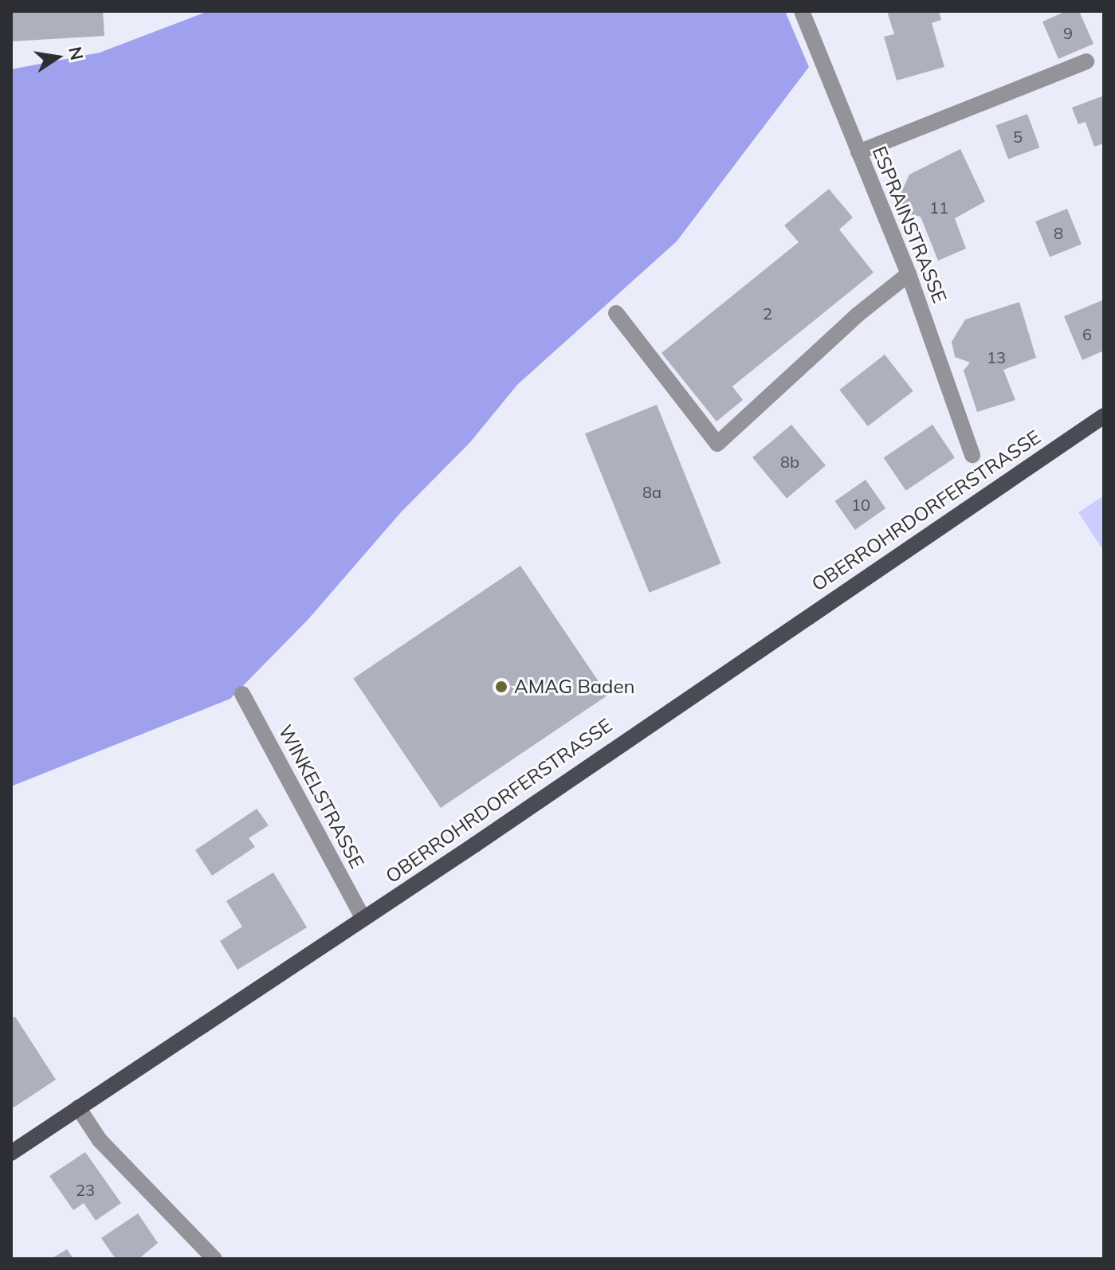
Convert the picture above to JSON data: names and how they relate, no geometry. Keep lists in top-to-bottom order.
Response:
{
  "streets": {
    "main road": ["OBERROHRDORFERSTRASSE"],
    "street": ["ESPRAINSTRASSE", "WINKELSTRASSE"]
  },
  "crossings": [
    ["OBERROHRDORFERSTRASSE", "WINKELSTRASSE"]
  ],
  "places": ["AMAG Baden"],
  "house_numbers": [
    "9",
    "5",
    "11",
    "8",
    "2",
    "6",
    "13",
    "8b",
    "8a",
    "10",
    "23"
  ],
  "north": "right"
}
